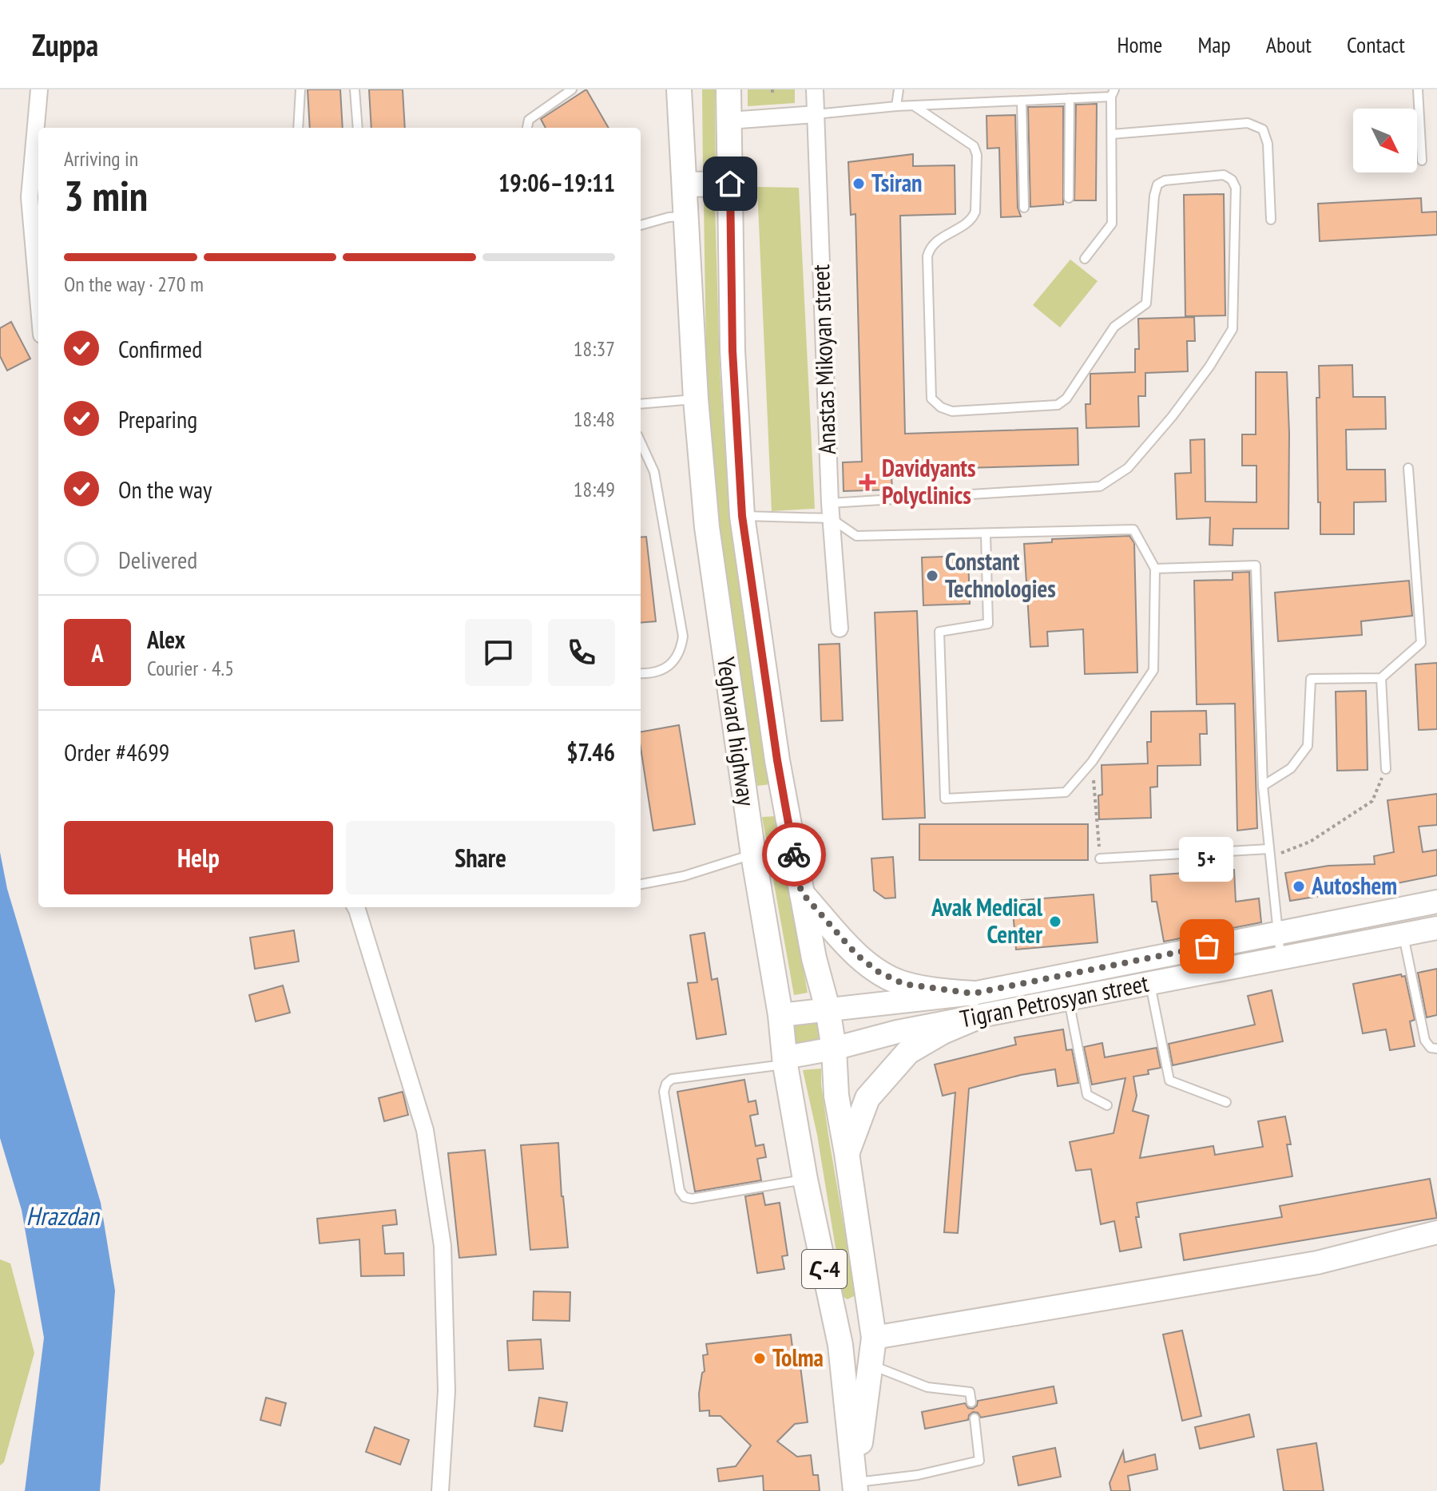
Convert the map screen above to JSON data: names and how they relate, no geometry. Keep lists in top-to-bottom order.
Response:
{
  "streets": {
    "main road": ["Yeghvard highway", "Tigran Petrosyan street", "Հ-4"],
    "street": ["Anastas Mikoyan street"]
  },
  "crossings": [
    ["Yeghvard highway", "Tigran Petrosyan street"]
  ],
  "water": ["Hrazdan"],
  "places": {
    "other": [
      "Tsiran",
      "Constant Technologies",
      "Autoshem",
      "Avak Medical Center",
      "5+",
      "Tolma"
    ],
    "health": ["Davidyants Polyclinics"]
  },
  "north": "bottom right",
  "page": {
    "header": "Zuppa",
    "nav": [
      "Home",
      "Map",
      "About",
      "Contact"
    ],
    "heading": ["3 min", "Arriving in", "19:06–19:11"],
    "panel": [
      "Alex",
      "Courier · 4.5",
      "Order #4699",
      "$7.46"
    ],
    "bar": "On the way · 270 m",
    "list": [
      ["Confirmed", "18:37"],
      ["Preparing", "18:48"],
      ["On the way", "18:49"],
      "Delivered"
    ],
    "round": "A",
    "buttons": ["Help", "Share"],
    "bubble": "5+"
  }
}
